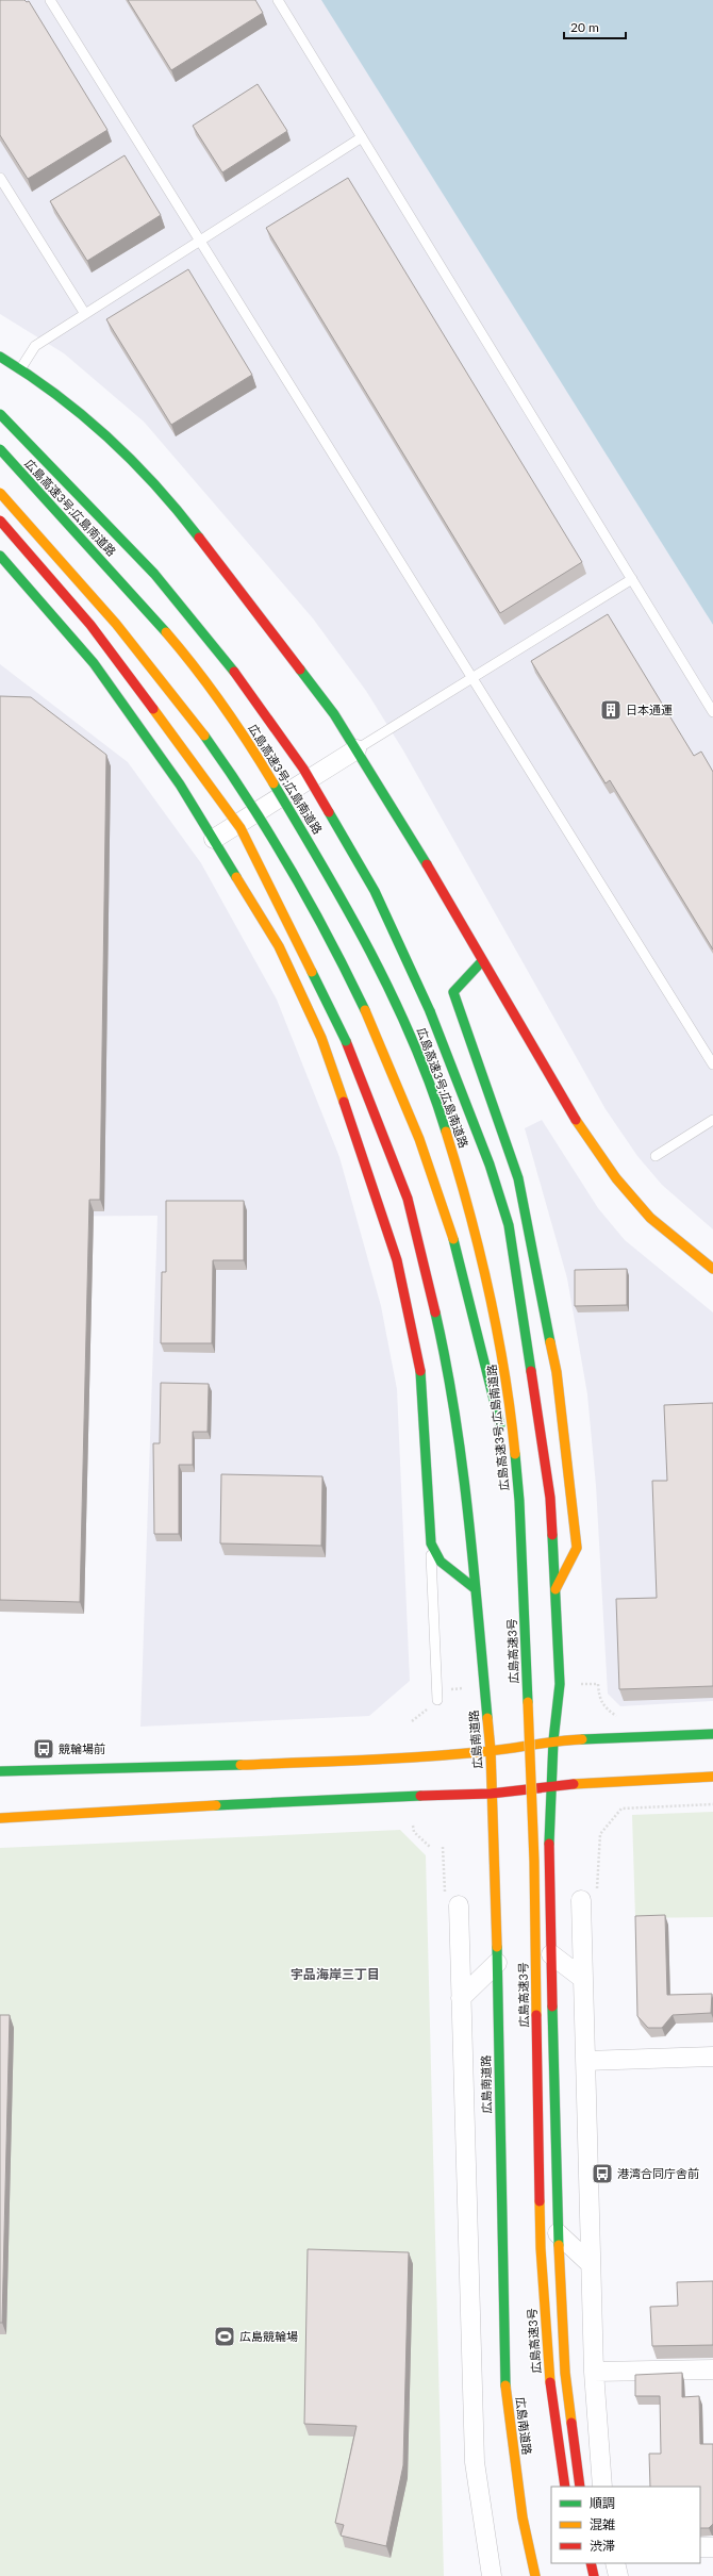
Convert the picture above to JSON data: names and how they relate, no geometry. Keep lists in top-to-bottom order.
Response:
{
  "streets": {
    "main road": ["広島高速3号;広島南道路", "広島高速3号", "広島南道路"]
  },
  "crossings": [
    ["広島高速3号;広島南道路", "広島高速3号"]
  ],
  "districts": ["宇品海岸三丁目"],
  "places": {
    "building": ["日本通運"],
    "bus stop": ["競輪場前", "港湾合同庁舎前"],
    "sports": ["広島競輪場"]
  },
  "legend": ["順調", "混雑", "渋滞"],
  "scale_bar": "20 m"
}
